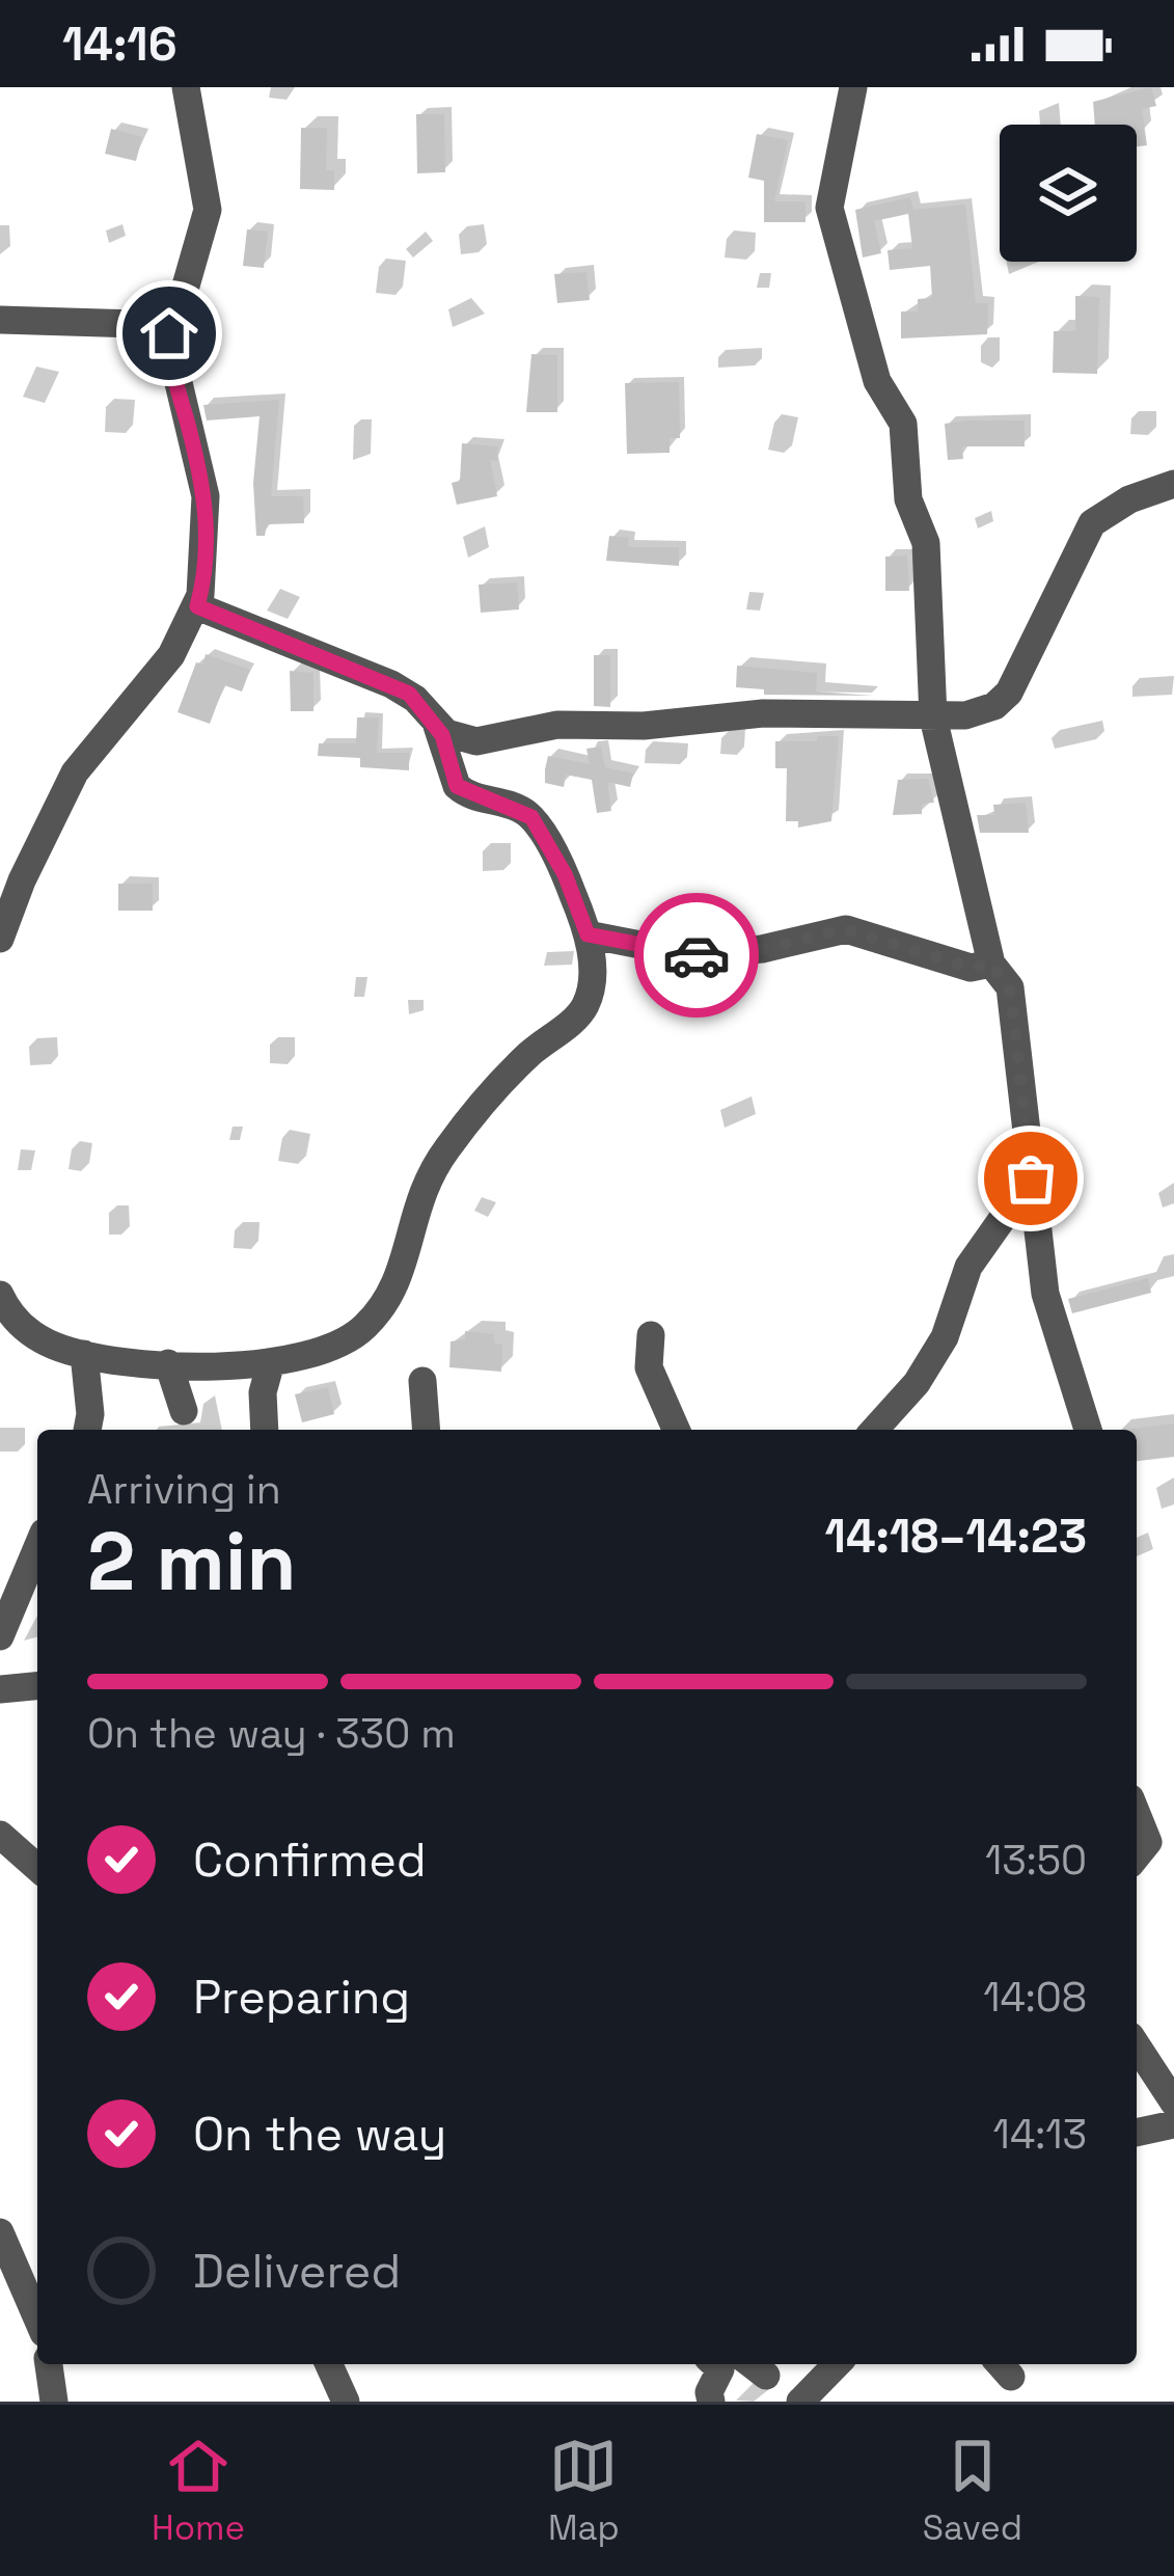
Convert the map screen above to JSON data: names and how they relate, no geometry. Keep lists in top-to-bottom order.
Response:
{
  "page": {
    "status": "14:16",
    "heading": ["2 min", "Arriving in", "14:18–14:23"],
    "bar": "On the way · 330 m",
    "list": [
      ["Confirmed", "13:50"],
      ["Preparing", "14:08"],
      ["On the way", "14:13"],
      "Delivered"
    ],
    "tabs": ["Home", "Map", "Saved"]
  }
}
